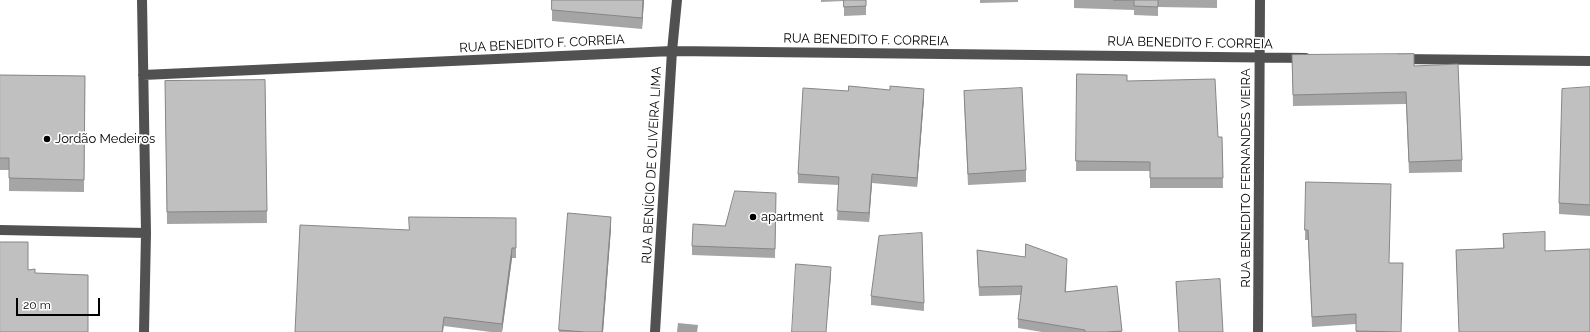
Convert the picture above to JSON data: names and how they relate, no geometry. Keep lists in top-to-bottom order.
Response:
{
  "streets": {
    "street": ["RUA BENEDITO F. CORREIA", "RUA BENÍCIO DE OLIVEIRA LIMA", "RUA BENEDITO FERNANDES VIEIRA"]
  },
  "crossings": [
    ["RUA BENEDITO F. CORREIA", "RUA BENÍCIO DE OLIVEIRA LIMA"],
    ["RUA BENEDITO F. CORREIA", "RUA BENEDITO FERNANDES VIEIRA"]
  ],
  "places": ["Jordão Medeiros", "apartment"],
  "scale_bar": "20 m"
}
